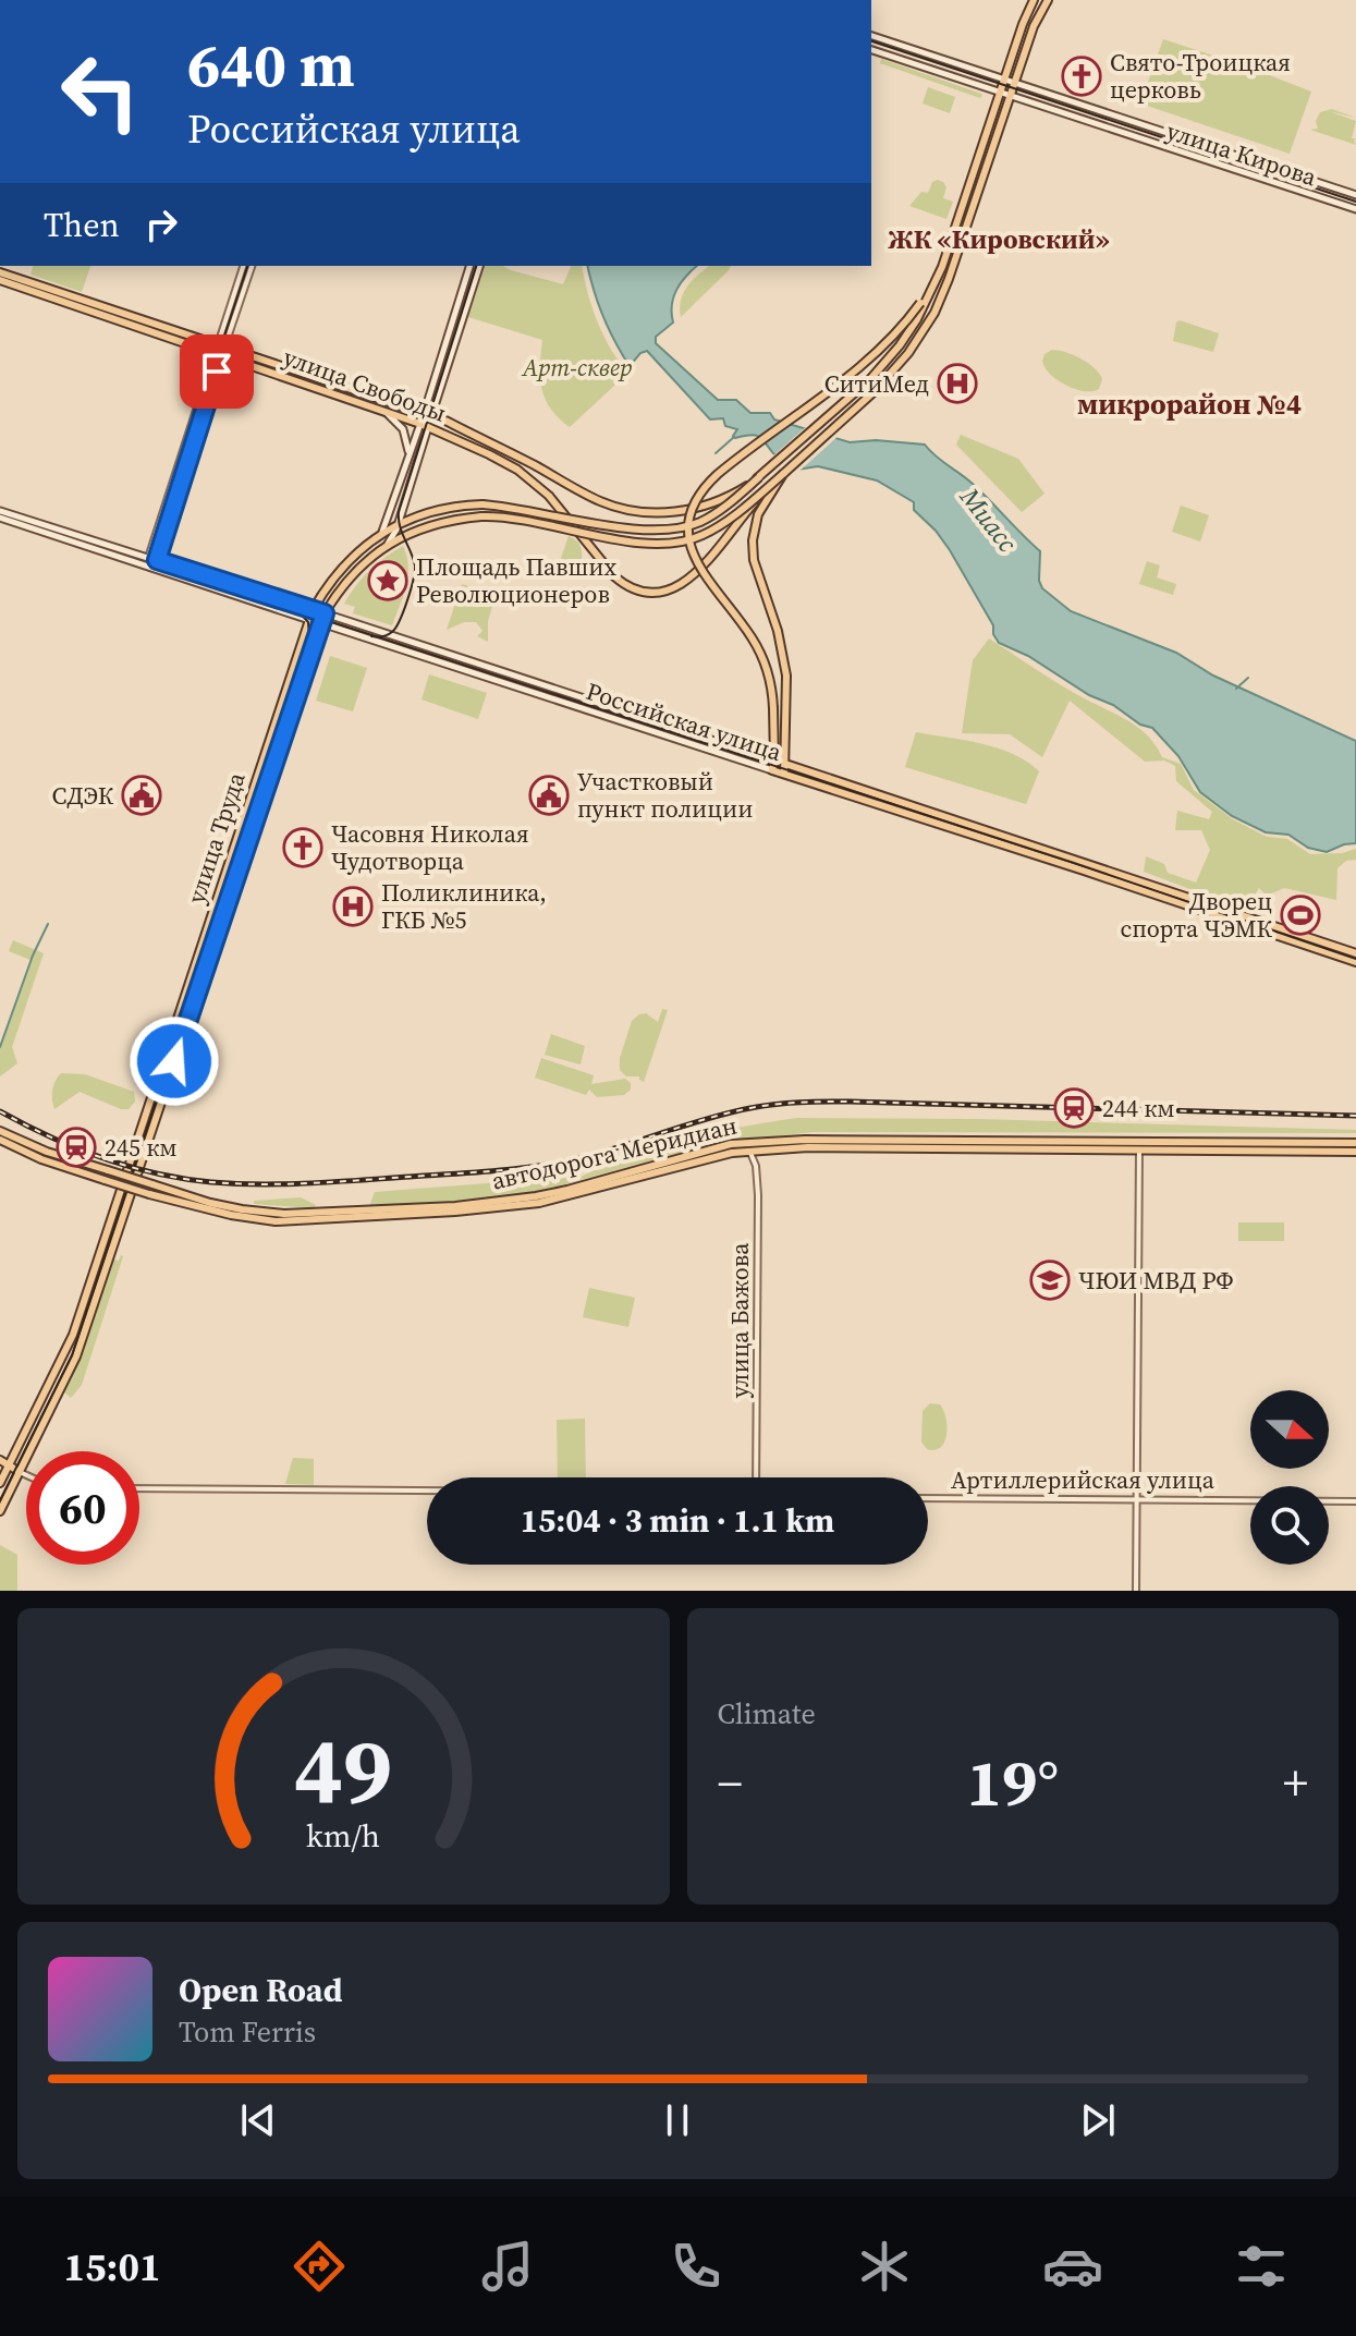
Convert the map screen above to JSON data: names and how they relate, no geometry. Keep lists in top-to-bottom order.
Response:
{
  "streets": {
    "main road": [
      "улица Кирова",
      "улица Свободы",
      "Российская улица",
      "улица Труда",
      "автодорога Меридиан"
    ],
    "street": ["улица Бажова", "Артиллерийская улица"]
  },
  "crossings": [
    ["улица Свободы", "улица Труда"],
    ["Российская улица", "улица Труда"],
    ["автодорога Меридиан", "улица Бажова"]
  ],
  "districts": ["ЖК «Кировский»", "микрорайон №4"],
  "water": ["Миасс"],
  "parks": ["Арт-сквер"],
  "places": {
    "church": ["Свято-Троицкая церковь", "Часовня Николая Чудотворца"],
    "hospital": ["СитиМед", "Поликлиника, ГКБ №5"],
    "place": ["Площадь Павших Революционеров"],
    "public building": ["СДЭК", "Участковый пункт полиции"],
    "sports": ["Дворец спорта ЧЭМК"],
    "station": ["244 км", "245 км"],
    "school or university": ["ЧЮИ МВД РФ"]
  },
  "north": "right",
  "page": {
    "turn": ["640 m", "Российская улица"],
    "then": "Then",
    "limit": "60",
    "trip": "15:04 · 3 min · 1.1 km",
    "tile": "Climate",
    "heat": ["−", "19°", "+"],
    "song": ["Open Road", "Tom Ferris"],
    "tabs": "15:01",
    "gauge": ["49", "km/h"]
  }
}
